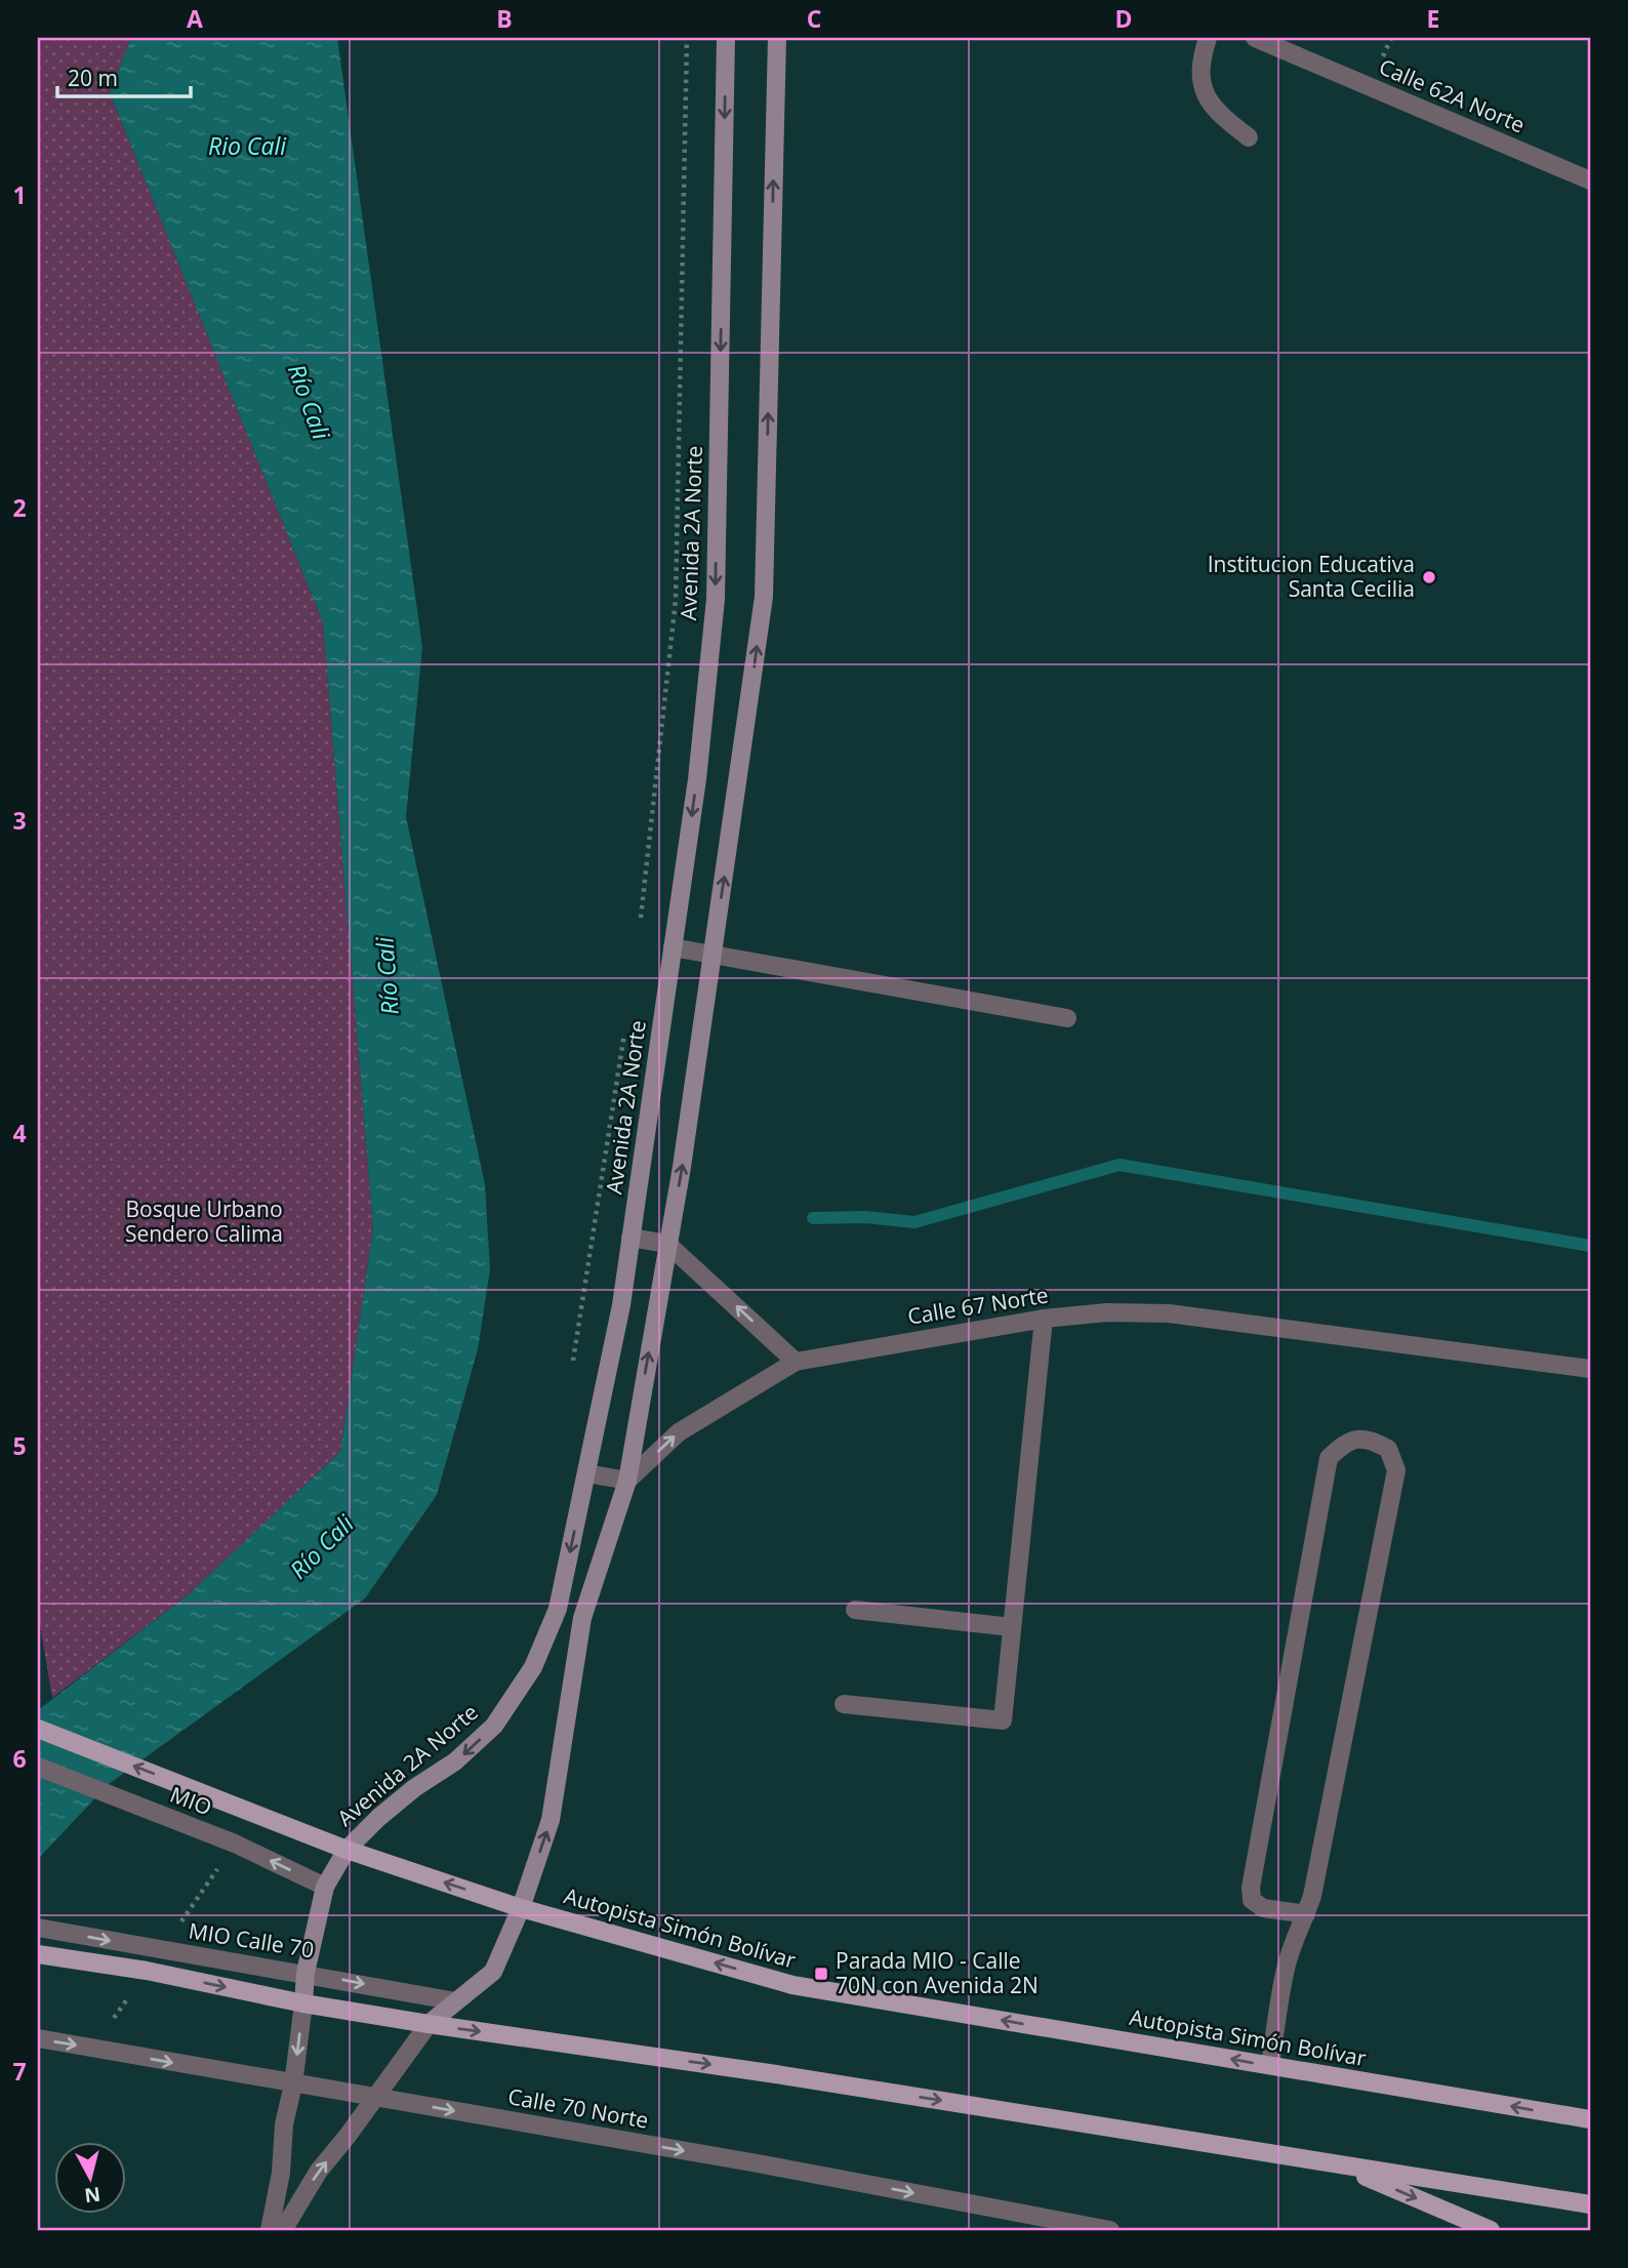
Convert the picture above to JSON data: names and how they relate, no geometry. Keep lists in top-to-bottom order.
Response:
{
  "streets": {
    "main road": ["Avenida 2A Norte", "Autopista Simón Bolívar"],
    "street": [
      "Calle 62A Norte",
      "Calle 67 Norte",
      "MIO",
      "MIO Calle 70",
      "Calle 70 Norte"
    ]
  },
  "crossings": [
    ["Avenida 2A Norte", "MIO"],
    ["Avenida 2A Norte", "Autopista Simón Bolívar"],
    ["Avenida 2A Norte", "MIO Calle 70"],
    ["Avenida 2A Norte", "Calle 70 Norte"]
  ],
  "one_way": ["MIO", "MIO Calle 70", "Calle 70 Norte"],
  "water": ["Rio Cali", "Río Cali"],
  "parks": ["Bosque Urbano Sendero Calima"],
  "places": {
    "other": ["Institucion Educativa Santa Cecilia"],
    "transit": ["Parada MIO - Calle 70N con Avenida 2N"]
  },
  "scale_bar": "20 m",
  "north": "bottom",
  "grid": {
    "columns": [
      "A",
      "B",
      "C",
      "D",
      "E"
    ],
    "rows": [
      "1",
      "2",
      "3",
      "4",
      "5",
      "6",
      "7"
    ]
  }
}
